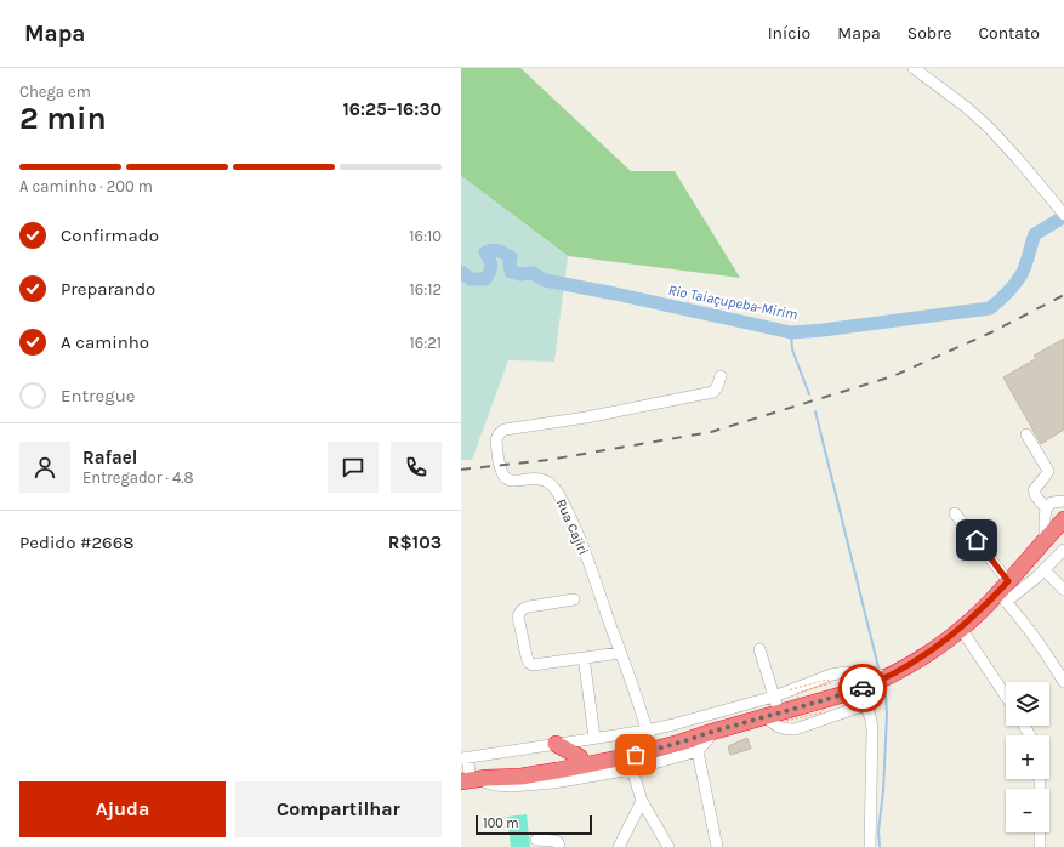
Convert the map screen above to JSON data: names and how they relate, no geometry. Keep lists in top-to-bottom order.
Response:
{
  "streets": {
    "street": ["Rua Cajiri"]
  },
  "water": ["Rio Taiaçupeba-Mirim"],
  "scale_bar": "100 m",
  "page": {
    "header": "Mapa",
    "nav": [
      "Início",
      "Mapa",
      "Sobre",
      "Contato"
    ],
    "heading": ["2 min", "Chega em", "16:25–16:30"],
    "panel": [
      "Rafael",
      "Entregador · 4.8",
      "Pedido #2668",
      "R$103"
    ],
    "bar": "A caminho · 200 m",
    "list": [
      ["Confirmado", "16:10"],
      ["Preparando", "16:12"],
      ["A caminho", "16:21"],
      "Entregue"
    ],
    "map_buttons": ["+", "−"],
    "buttons": ["Ajuda", "Compartilhar"],
    "scale": "100 m"
  }
}
